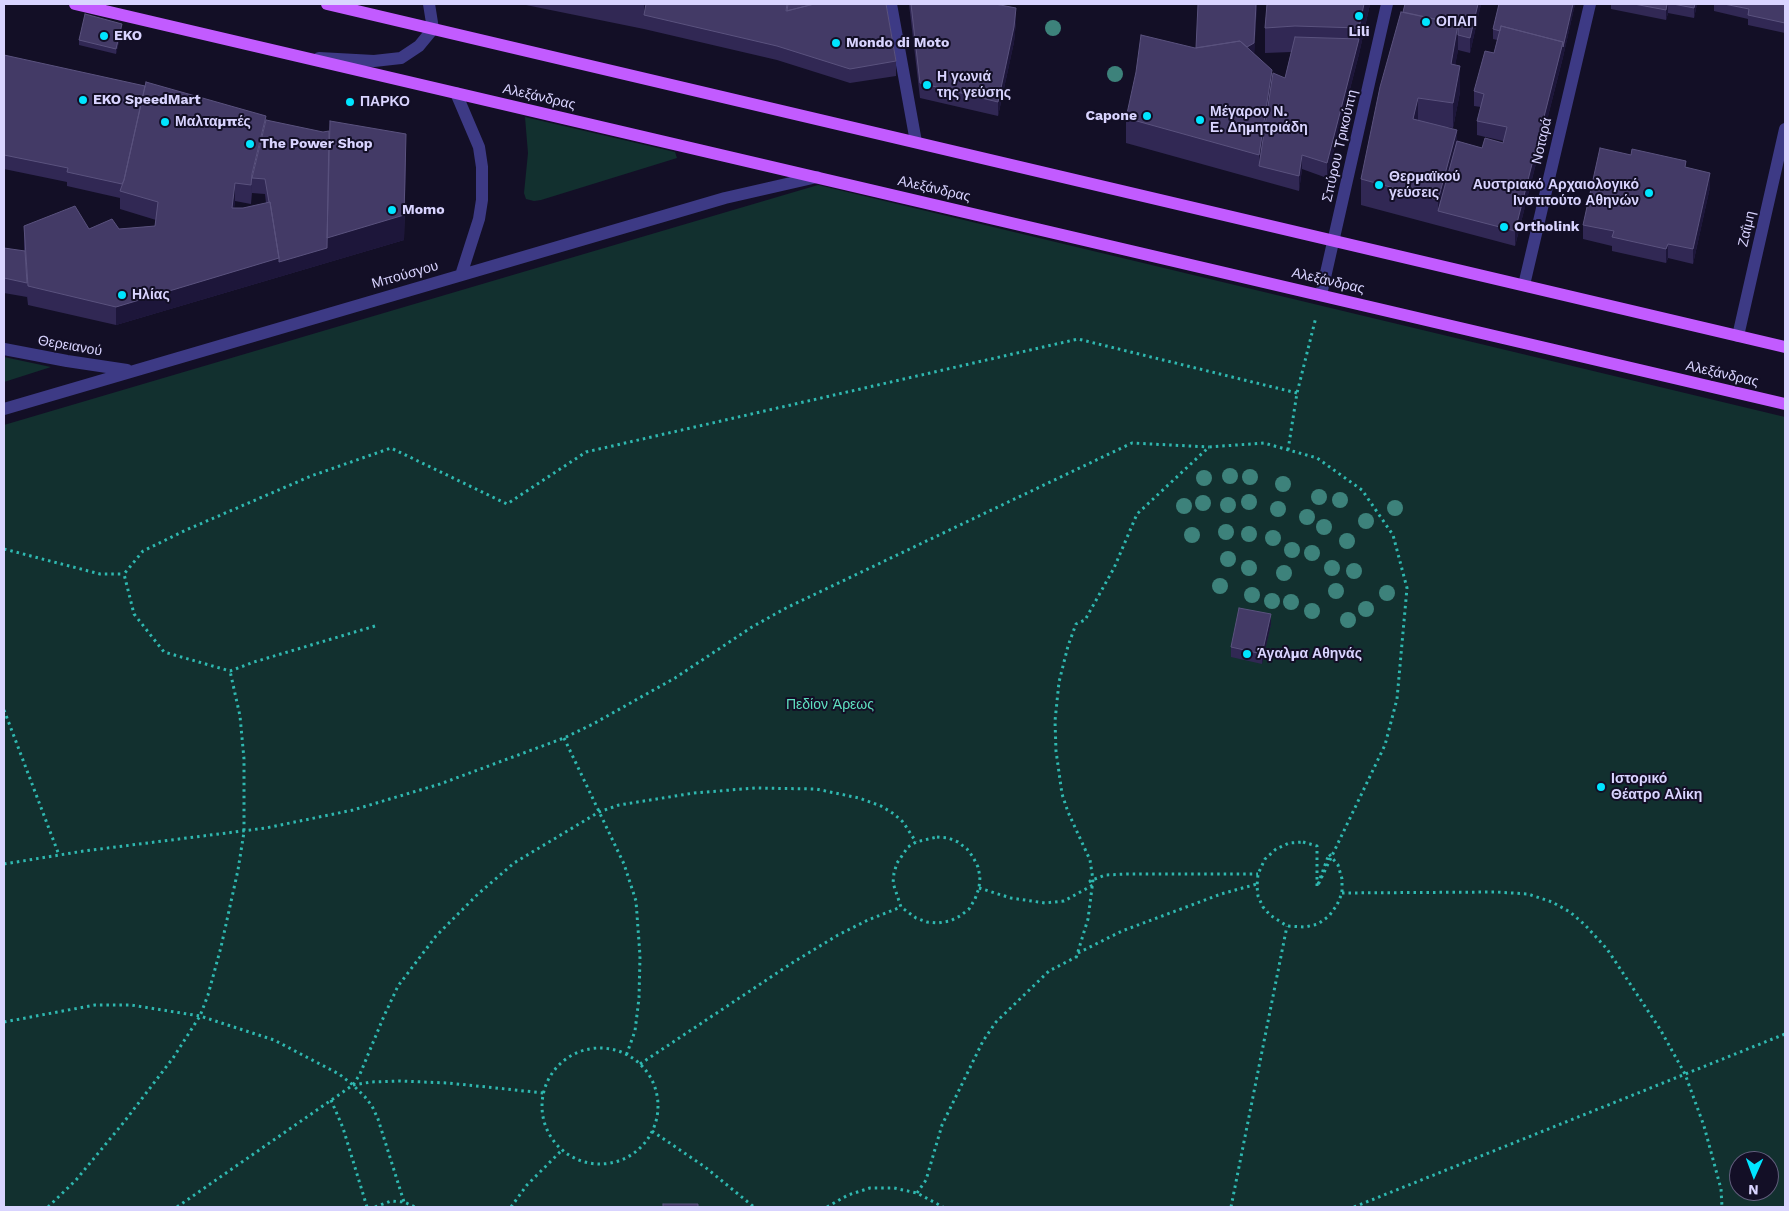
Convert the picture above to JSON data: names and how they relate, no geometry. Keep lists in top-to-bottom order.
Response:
{
  "streets": {
    "main road": ["Αλεξάνδρας"],
    "street": [
      "Νοταρά",
      "Σπύρου Τρικούπη",
      "Ζαΐμη",
      "Μπούσγου",
      "Θερειανού"
    ]
  },
  "crossings": [
    ["Αλεξάνδρας", "Σπύρου Τρικούπη"],
    ["Αλεξάνδρας", "Μπούσγου"],
    ["Μπούσγου", "Θερειανού"]
  ],
  "parks": ["Πεδίον Άρεως"],
  "places": [
    "Lili",
    "ΟΠΑΠ",
    "EKO",
    "Mondo di Moto",
    "Η γωνιά της γεύσης",
    "EKO SpeedMart",
    "ΠΑΡΚΟ",
    "Capone",
    "Μέγαρον Ν. Ε. Δημητριάδη",
    "Μαλταμπές",
    "The Power Shop",
    "Θερμαϊκού γεύσεις",
    "Αυστριακό Αρχαιολογικό Ινστιτούτο Αθηνών",
    "Momo",
    "Ortholink",
    "Ηλίας",
    "Άγαλμα Αθηνάς",
    "Ιστορικό Θέατρο Αλίκη"
  ],
  "north": "bottom"
}
